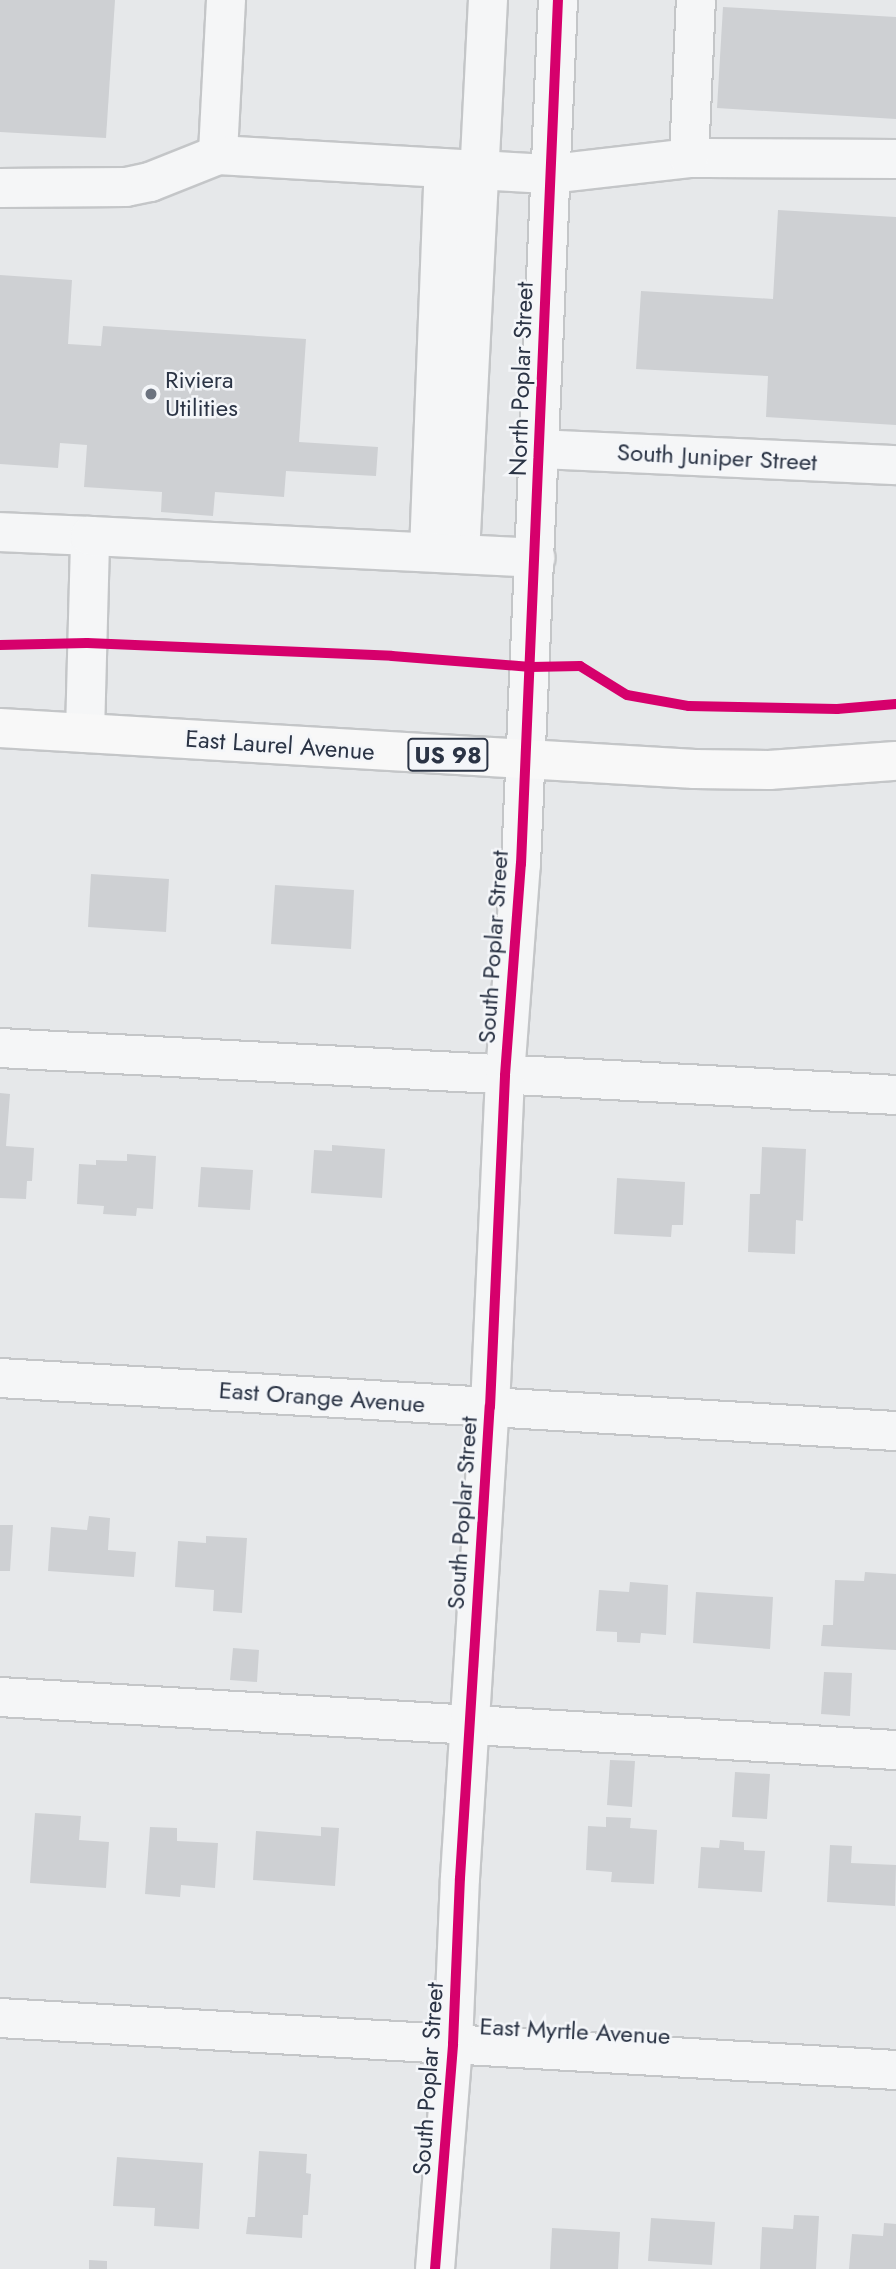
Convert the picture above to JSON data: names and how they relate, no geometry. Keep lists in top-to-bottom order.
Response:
{
  "streets": {
    "main road": ["East Laurel Avenue", "US 98"],
    "street": [
      "North Poplar Street",
      "South Juniper Street",
      "South Poplar Street",
      "East Orange Avenue",
      "East Myrtle Avenue"
    ]
  },
  "crossings": [
    ["North Poplar Street", "South Juniper Street"],
    ["North Poplar Street", "East Laurel Avenue"],
    ["North Poplar Street", "South Poplar Street"],
    ["East Laurel Avenue", "South Poplar Street"],
    ["South Poplar Street", "East Orange Avenue"],
    ["South Poplar Street", "East Myrtle Avenue"]
  ],
  "places": ["Riviera Utilities"]
}
